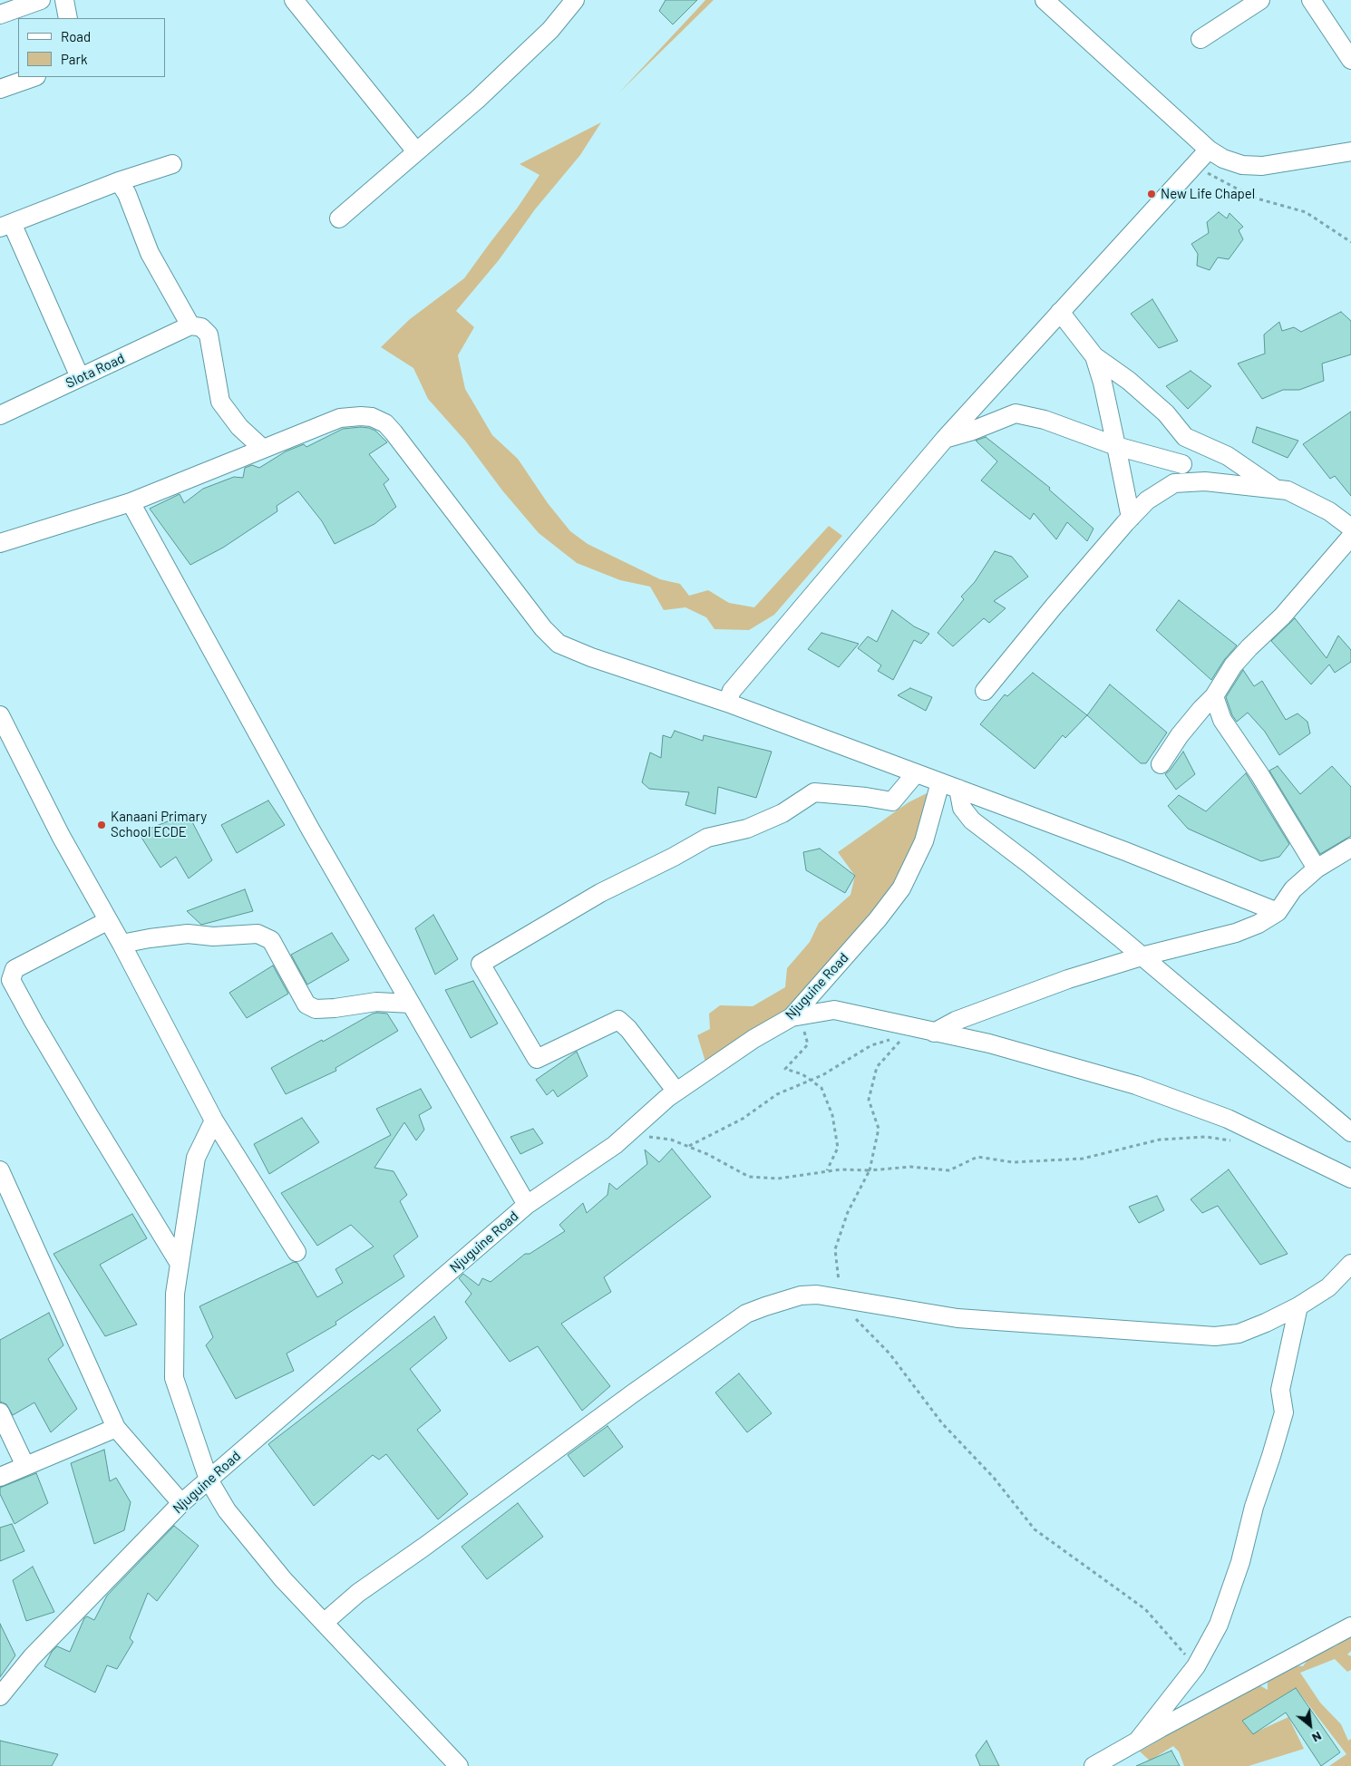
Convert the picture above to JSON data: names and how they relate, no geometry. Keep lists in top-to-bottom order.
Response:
{
  "streets": {
    "street": ["Slota Road", "Njuguine Road"]
  },
  "places": ["New Life Chapel", "Kanaani Primary School ECDE"],
  "legend": ["Road", "Park"],
  "north": "bottom right"
}
